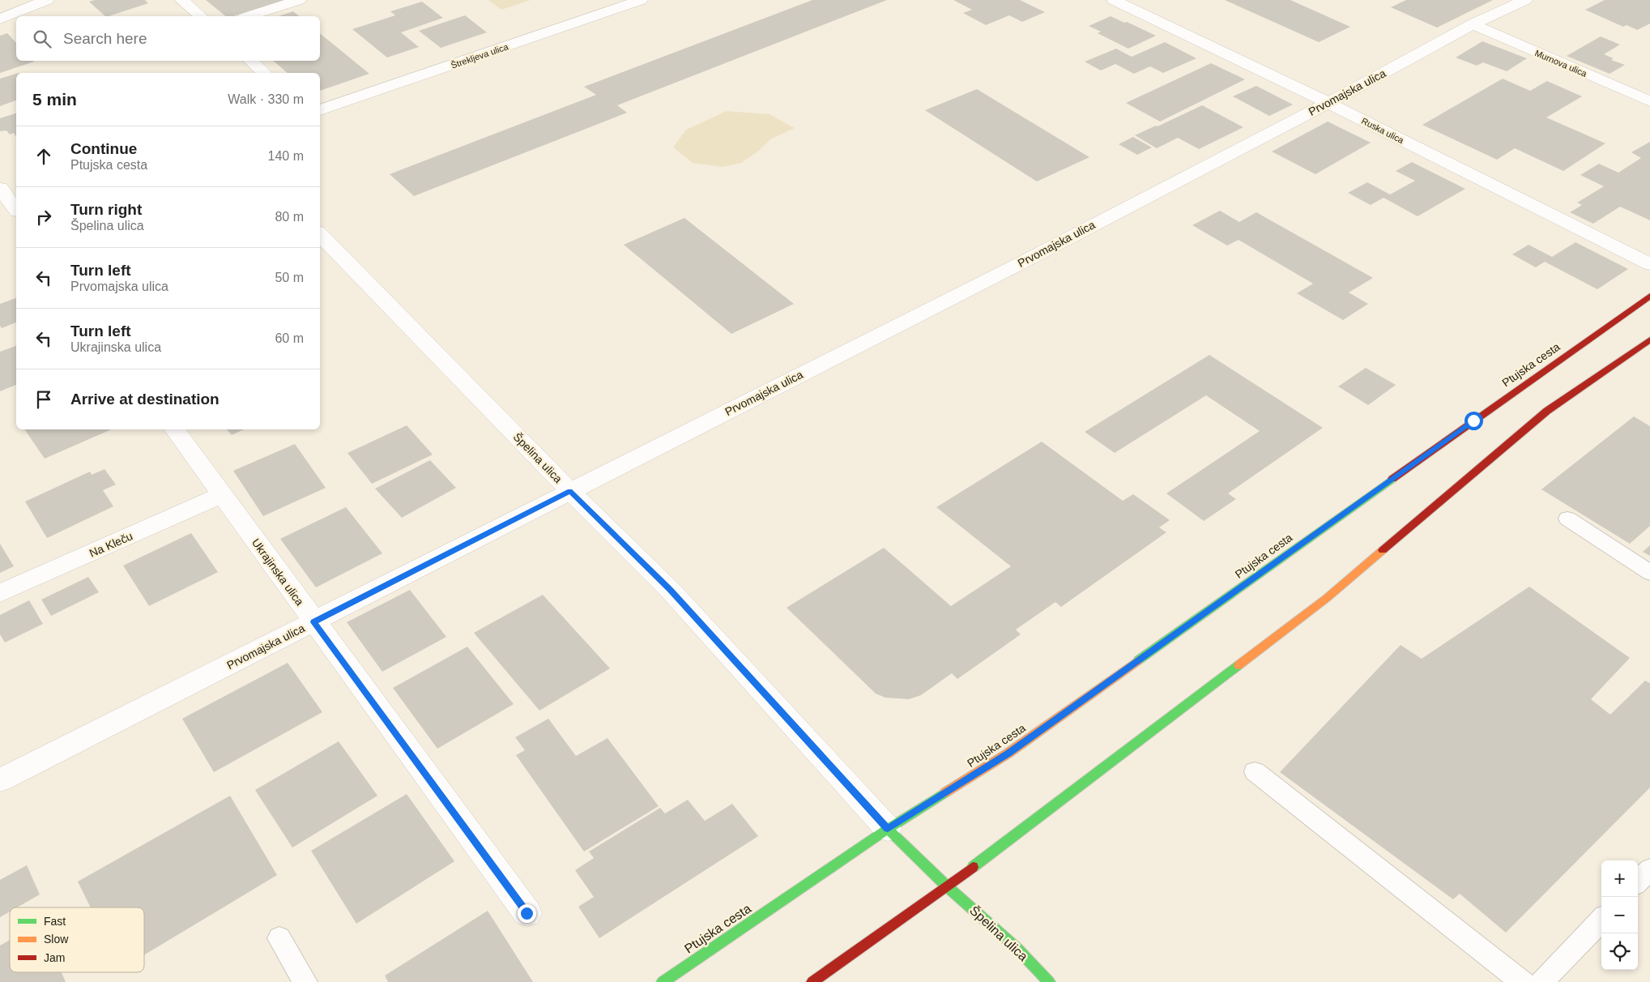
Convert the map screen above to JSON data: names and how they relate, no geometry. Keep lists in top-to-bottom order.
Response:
{
  "streets": {
    "main road": ["Ptujska cesta", "Špelina ulica"],
    "street": [
      "Štrekljeva ulica",
      "Murnova ulica",
      "Prvomajska ulica",
      "Ruska ulica",
      "Na Kleču",
      "Ukrajinska ulica"
    ]
  },
  "crossings": [
    ["Murnova ulica", "Prvomajska ulica"],
    ["Prvomajska ulica", "Ruska ulica"],
    ["Prvomajska ulica", "Špelina ulica"],
    ["Prvomajska ulica", "Ukrajinska ulica"],
    ["Ptujska cesta", "Špelina ulica"],
    ["Na Kleču", "Ukrajinska ulica"]
  ],
  "legend": ["Fast", "Slow", "Jam"],
  "page": {
    "search": "Search here",
    "heading": ["5 min", "Walk · 330 m"],
    "list": [
      ["Continue", "Ptujska cesta", "140 m"],
      ["Turn right", "Špelina ulica", "80 m"],
      ["Turn left", "Prvomajska ulica", "50 m"],
      ["Turn left", "Ukrajinska ulica", "60 m"],
      "Arrive at destination"
    ],
    "map_buttons": ["+", "−"]
  }
}
